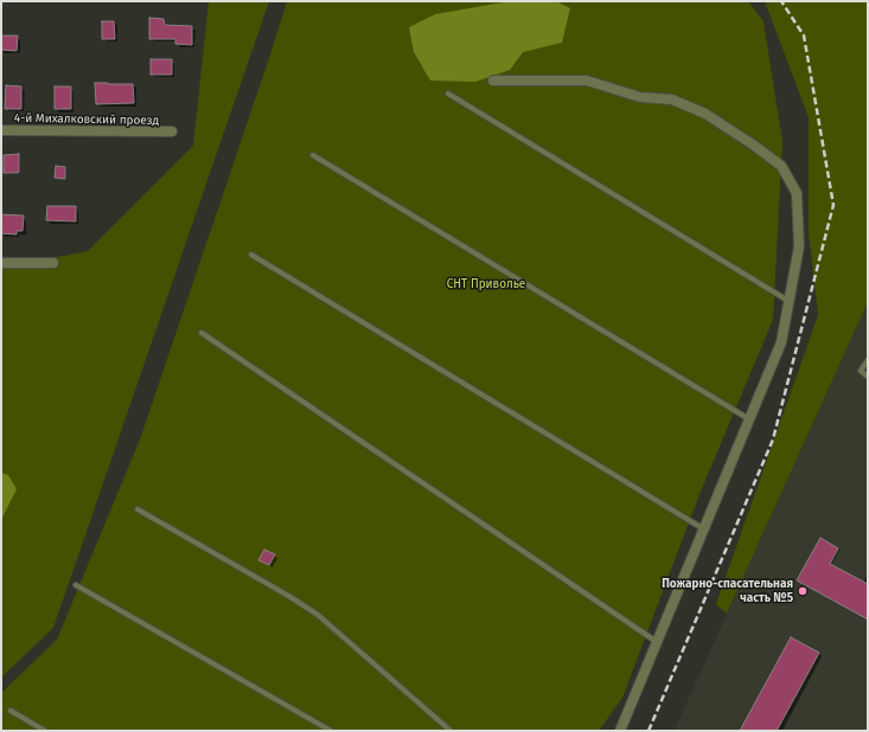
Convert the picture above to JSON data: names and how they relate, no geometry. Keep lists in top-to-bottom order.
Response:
{
  "streets": {
    "street": ["4-й Михалковский проезд"]
  },
  "parks": ["СНТ Приволье"],
  "places": ["Пожарно-спасательная часть №5"]
}
